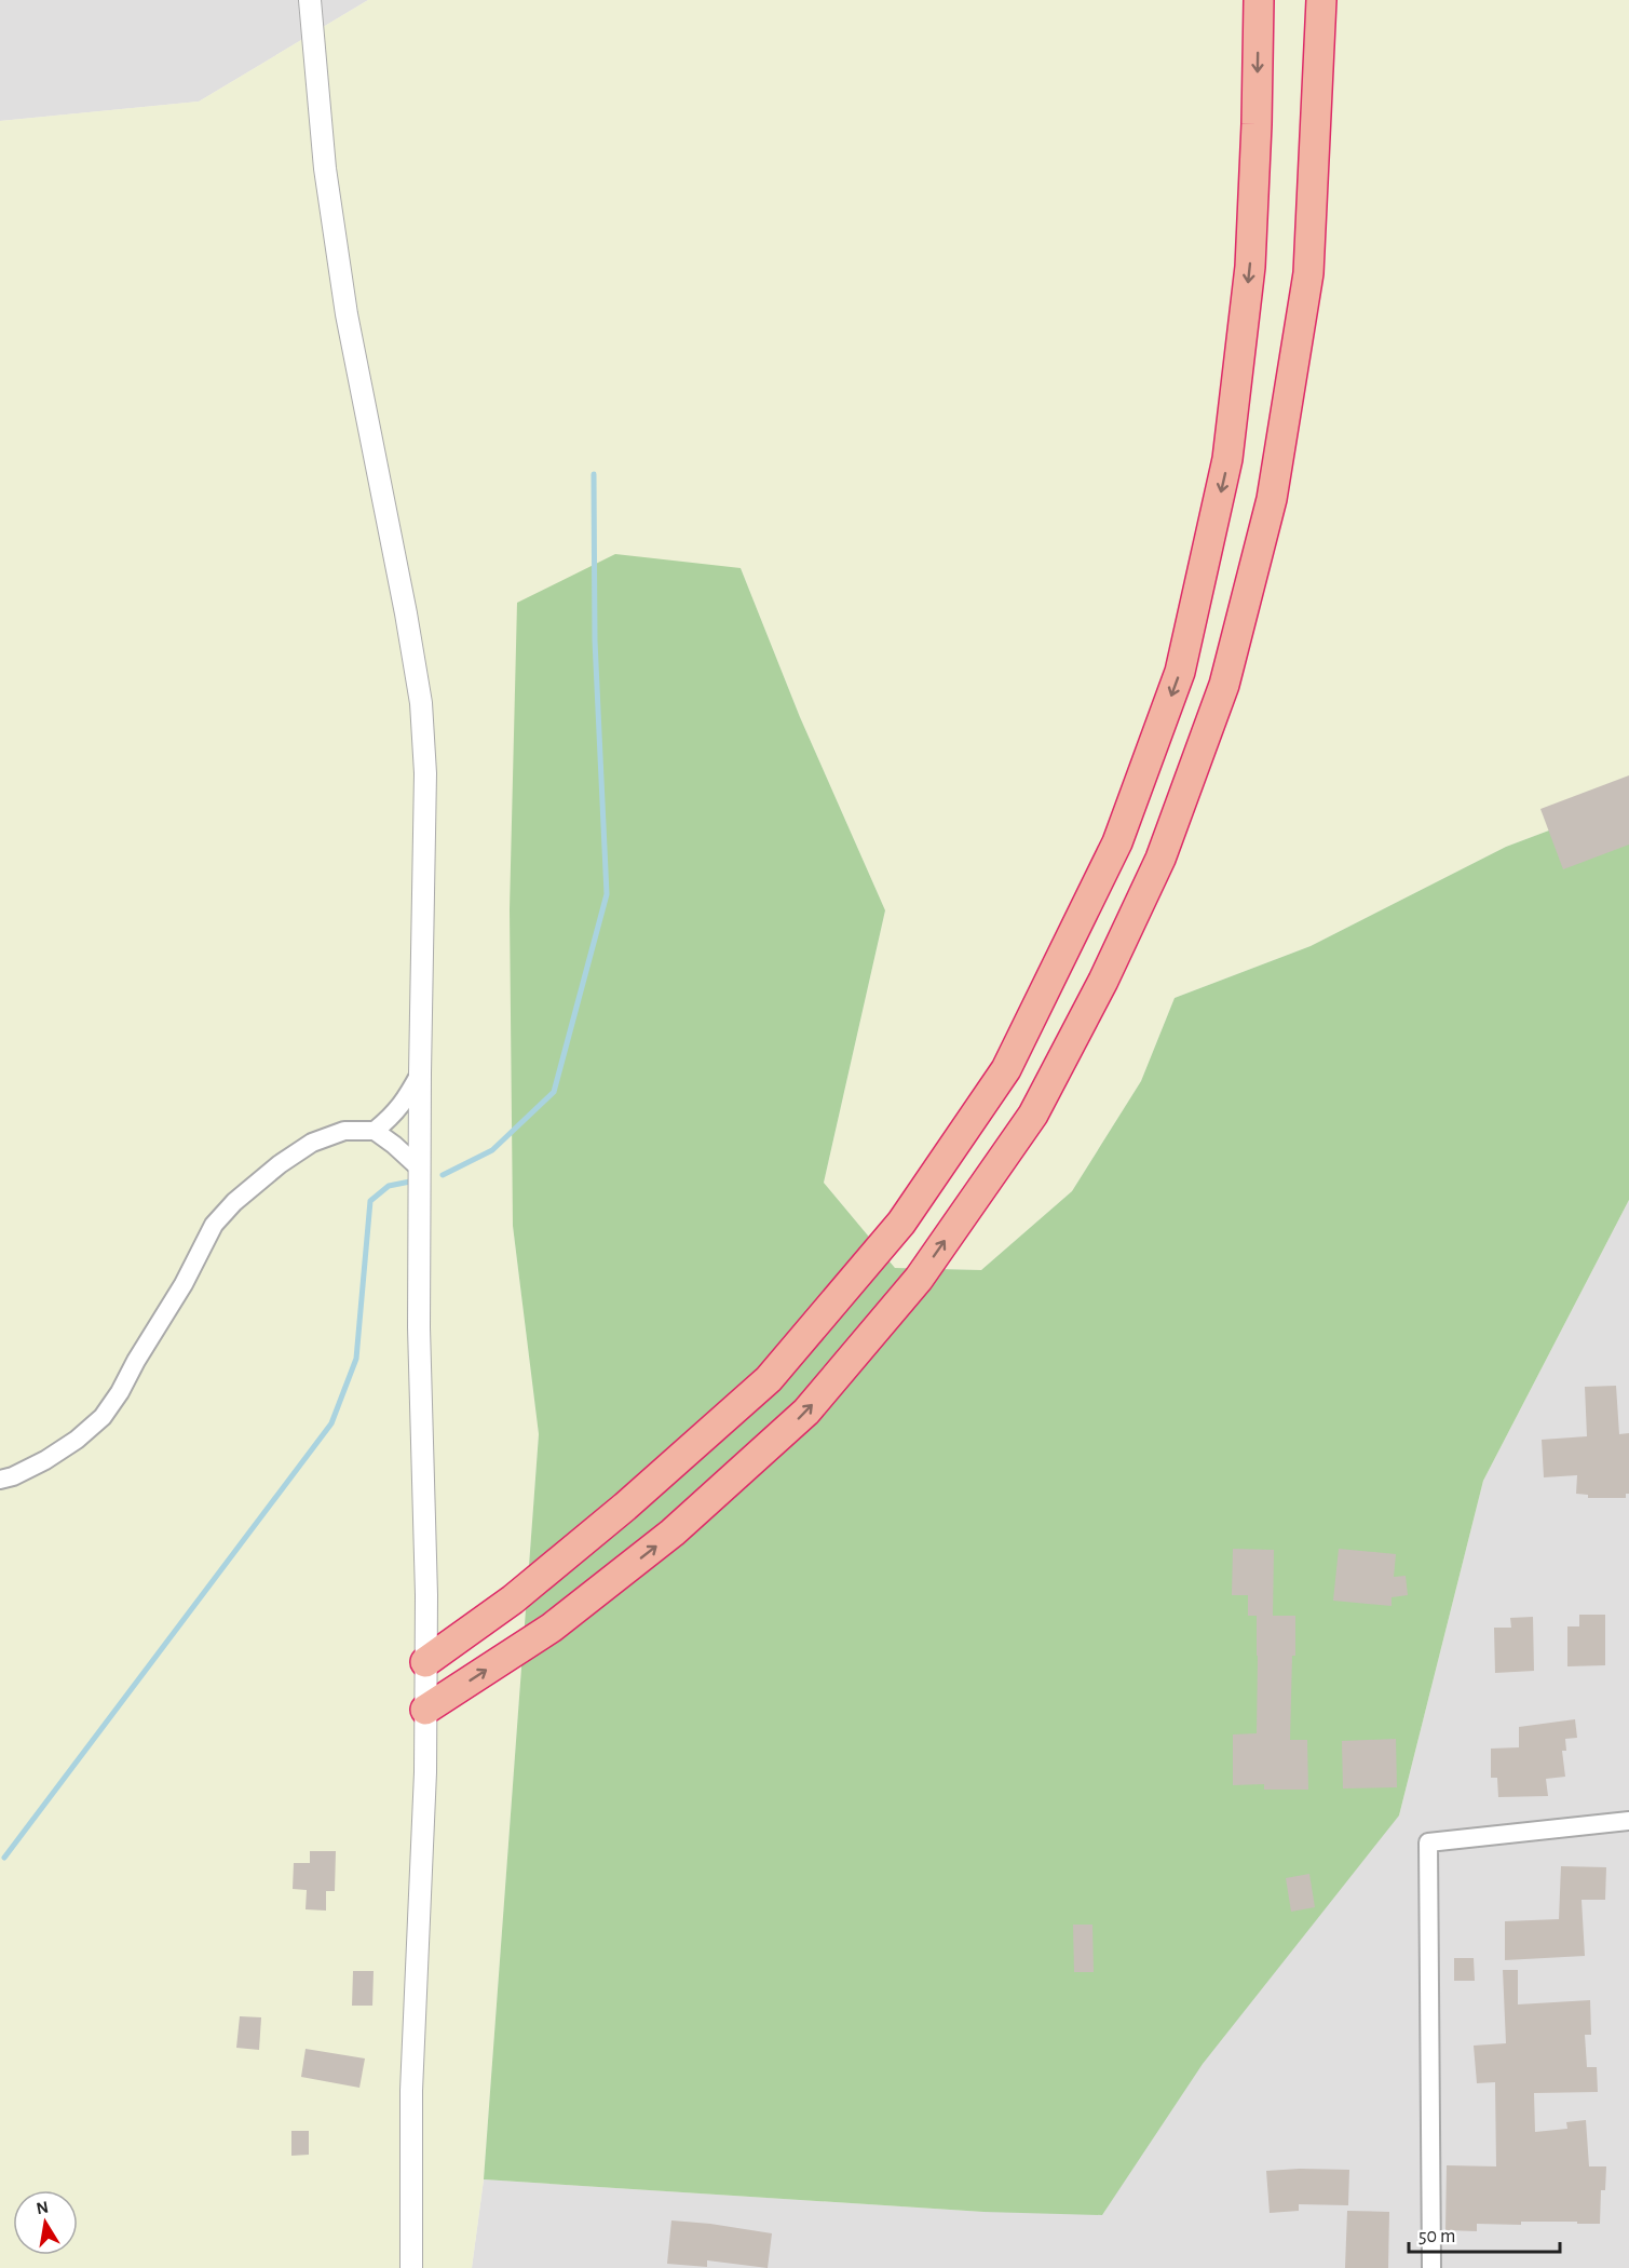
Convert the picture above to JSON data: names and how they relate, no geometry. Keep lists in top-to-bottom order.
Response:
{
  "scale_bar": "50 m",
  "north": "top"
}
